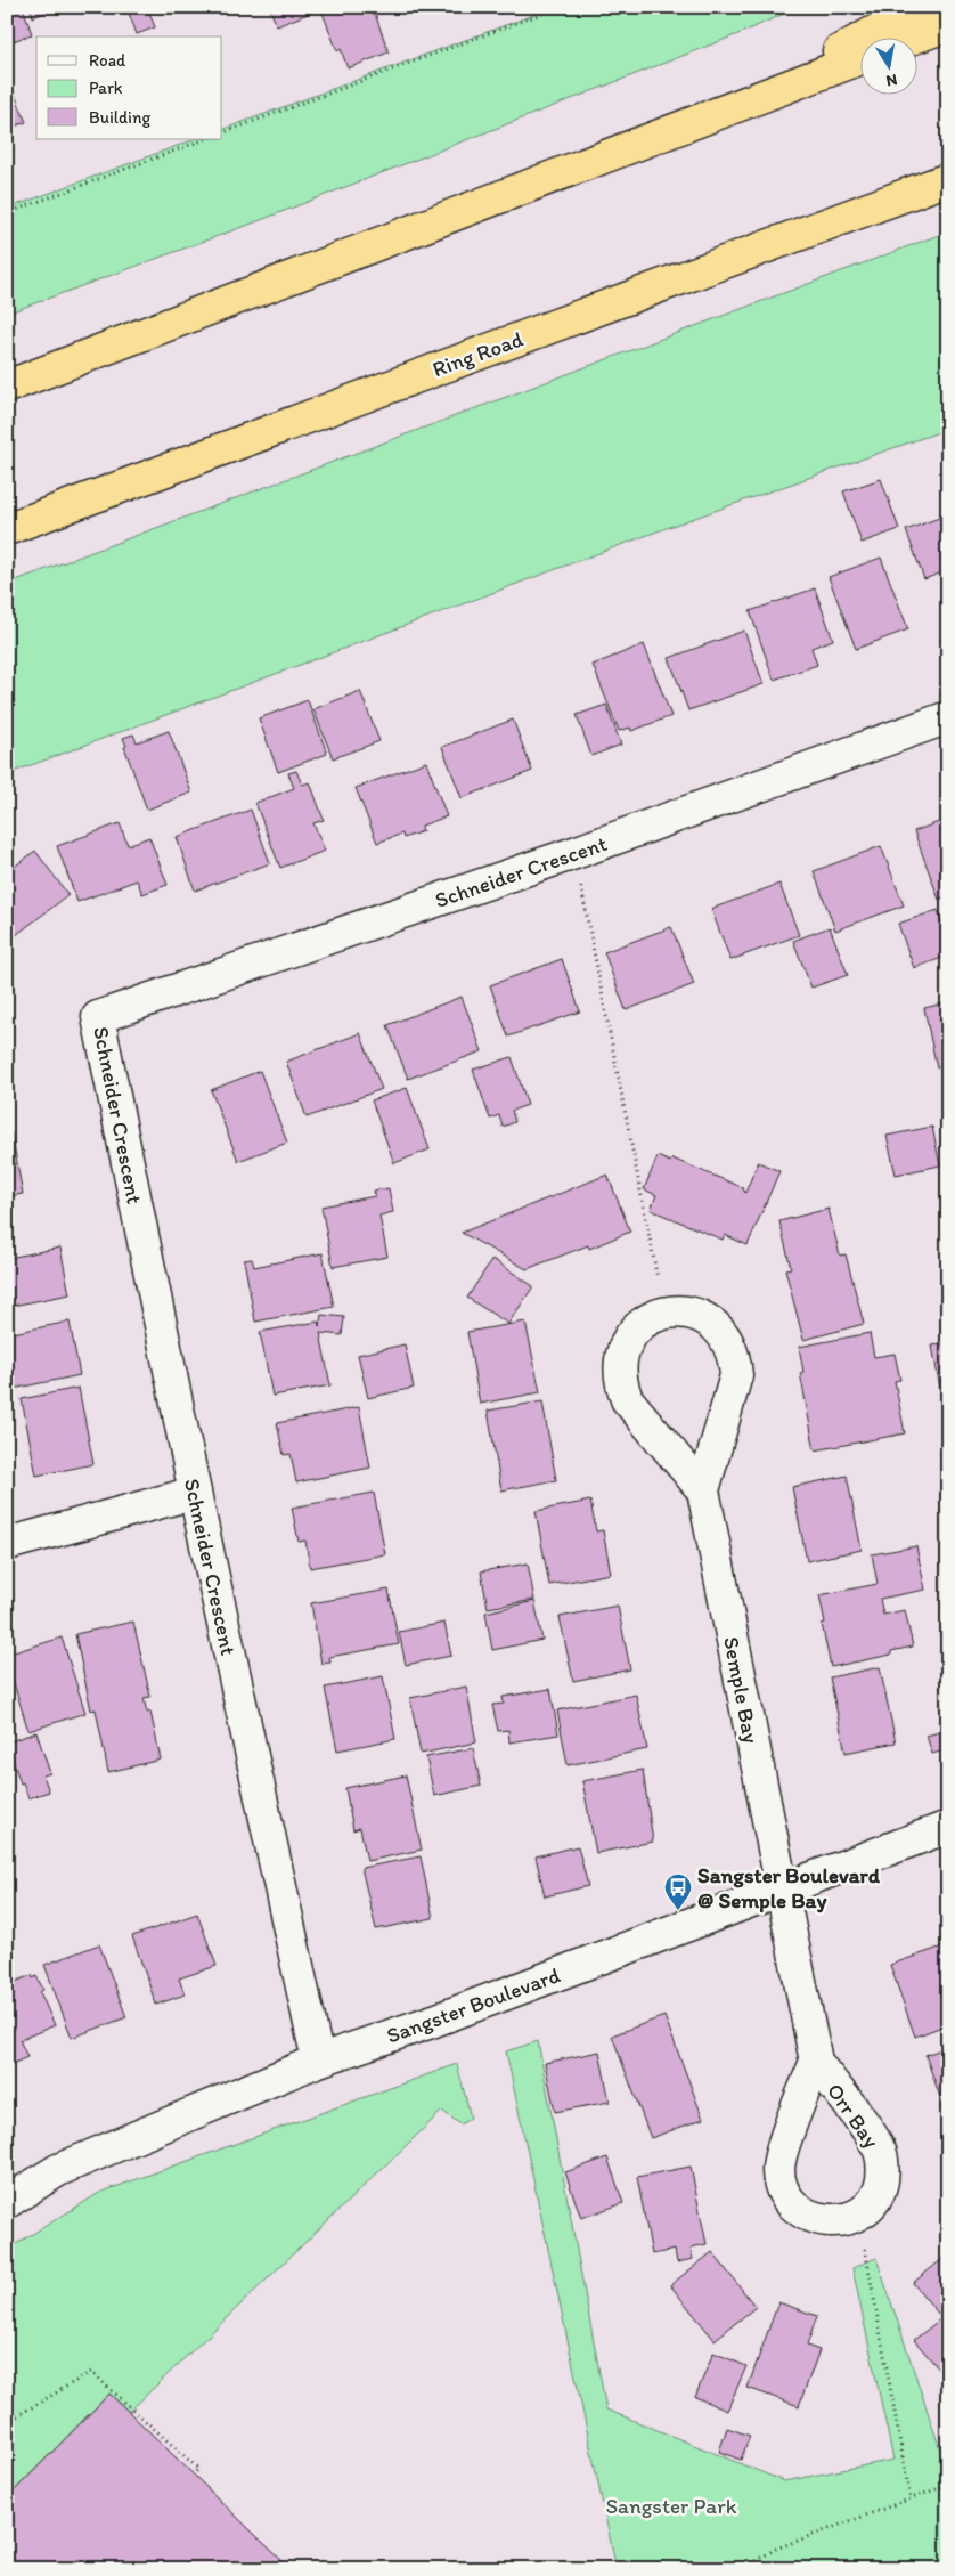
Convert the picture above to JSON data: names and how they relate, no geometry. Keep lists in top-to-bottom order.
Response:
{
  "streets": {
    "highway": ["Ring Road"],
    "street": [
      "Schneider Crescent",
      "Semple Bay",
      "Sangster Boulevard",
      "Orr Bay"
    ]
  },
  "crossings": [
    ["Schneider Crescent", "Sangster Boulevard"],
    ["Semple Bay", "Sangster Boulevard"],
    ["Semple Bay", "Orr Bay"],
    ["Sangster Boulevard", "Orr Bay"]
  ],
  "parks": ["Sangster Park"],
  "places": {
    "bus stop": ["Sangster Boulevard @ Semple Bay"]
  },
  "legend": ["Road", "Park", "Building"],
  "north": "bottom"
}
